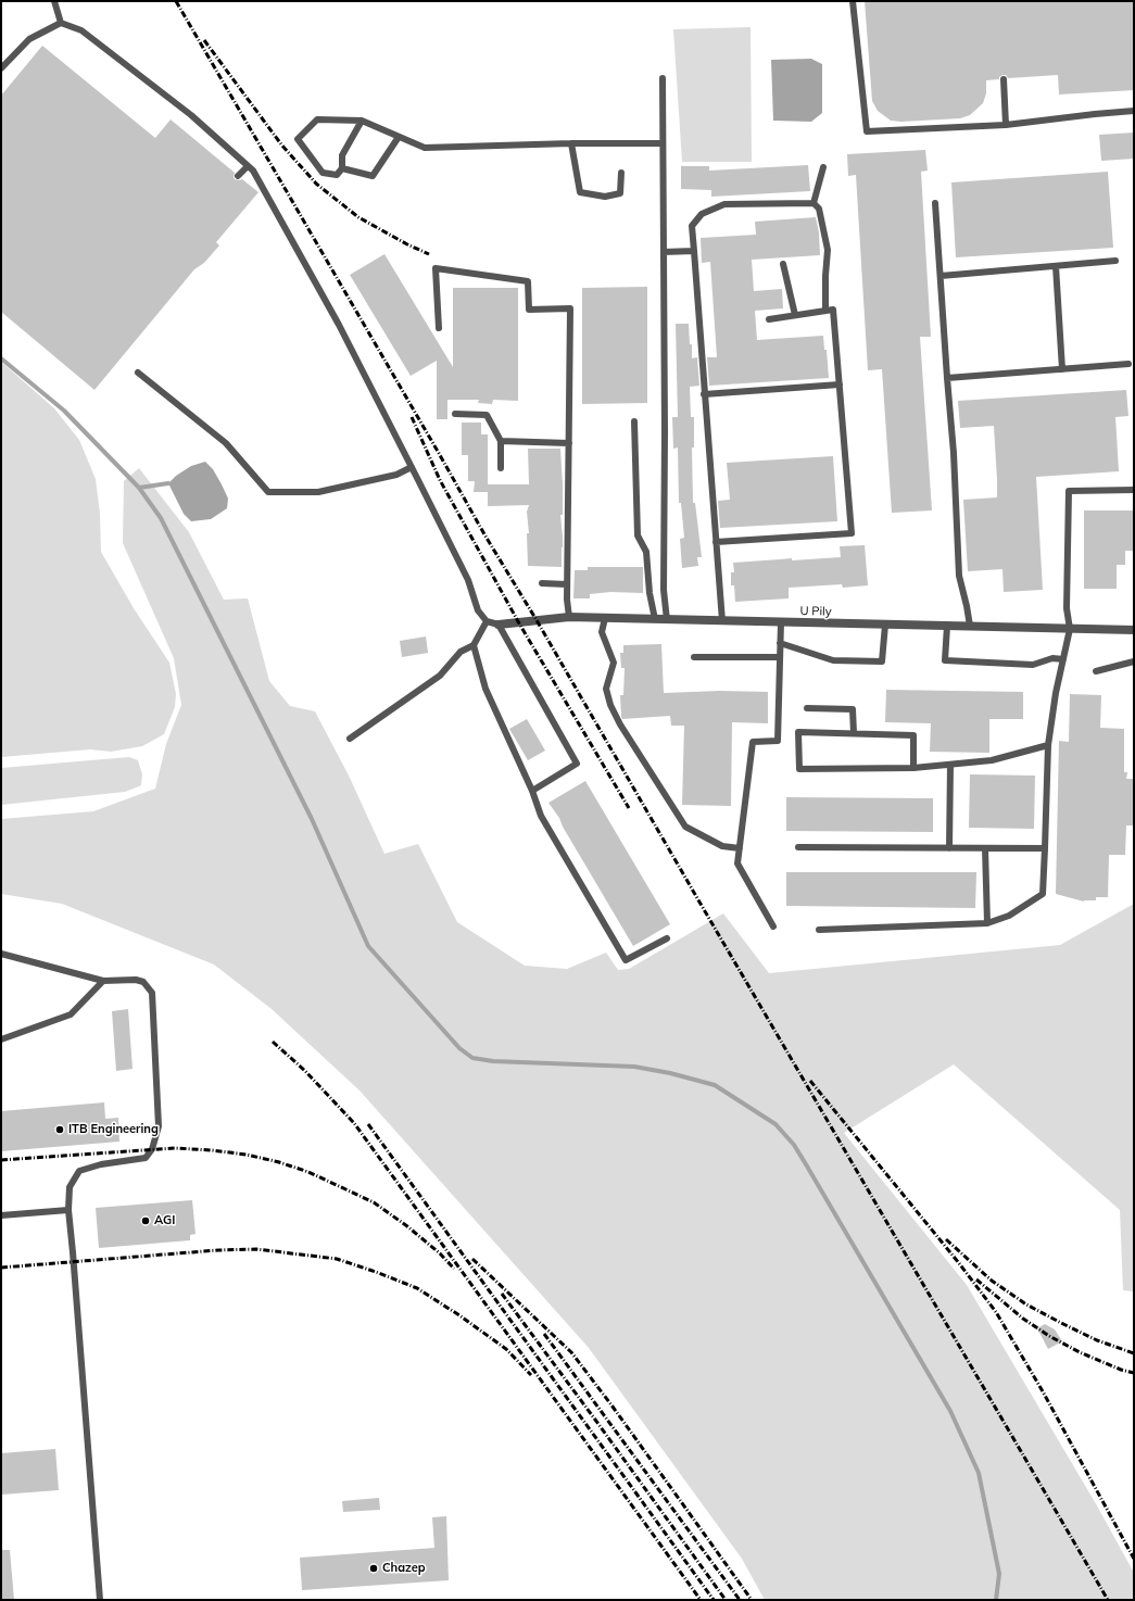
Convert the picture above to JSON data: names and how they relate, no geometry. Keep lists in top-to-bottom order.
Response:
{
  "streets": {
    "street": ["U Pily"]
  },
  "places": ["ITB Engineering", "AGI", "Chazep"]
}
